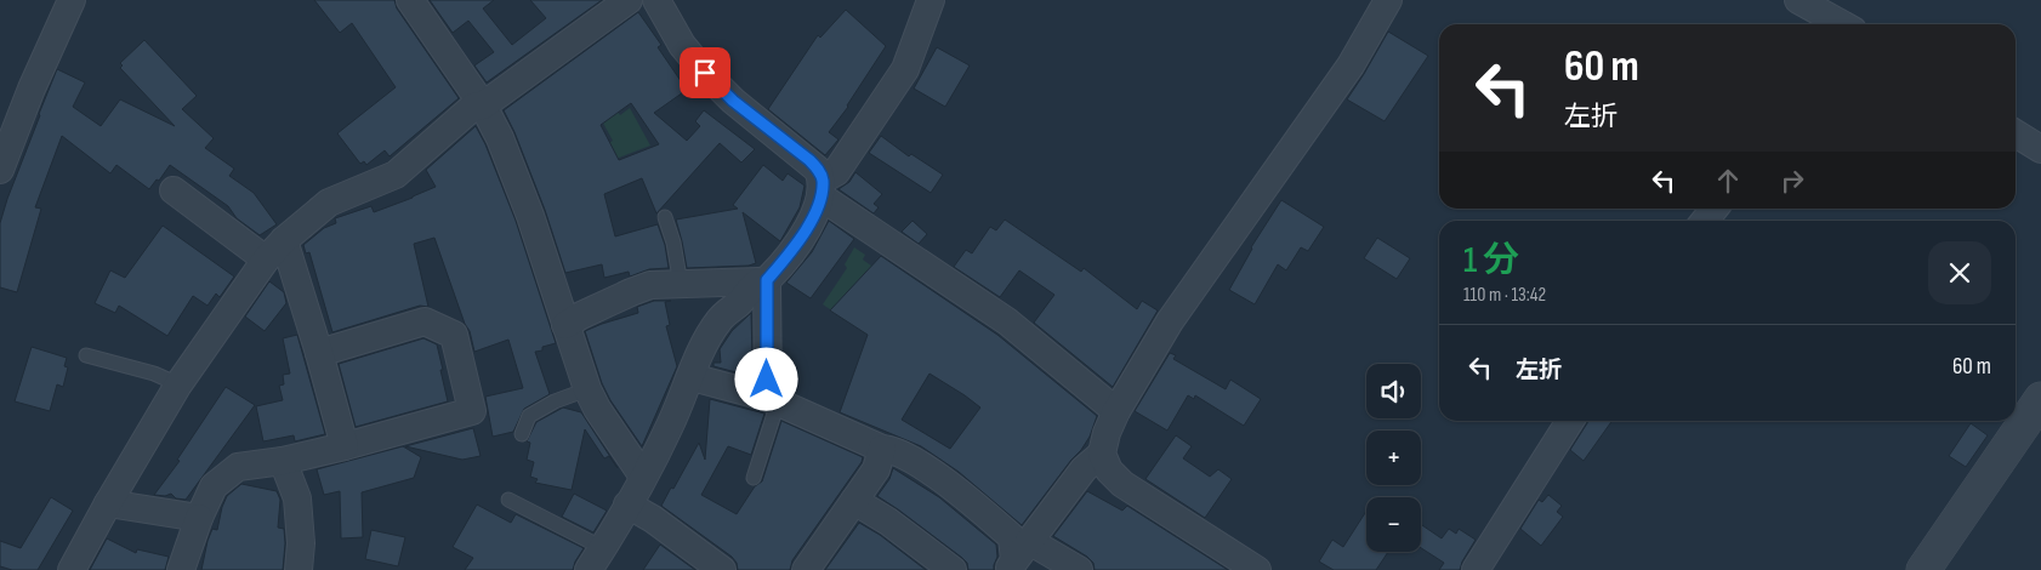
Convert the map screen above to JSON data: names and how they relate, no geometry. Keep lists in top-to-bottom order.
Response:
{
  "page": {
    "turn": ["60 m", "左折"],
    "heading": ["1 分", "110 m · 13:42"],
    "list": [
      {
        "name": "左折",
        "value": "60 m"
      }
    ],
    "map_buttons": ["+", "−"]
  }
}
